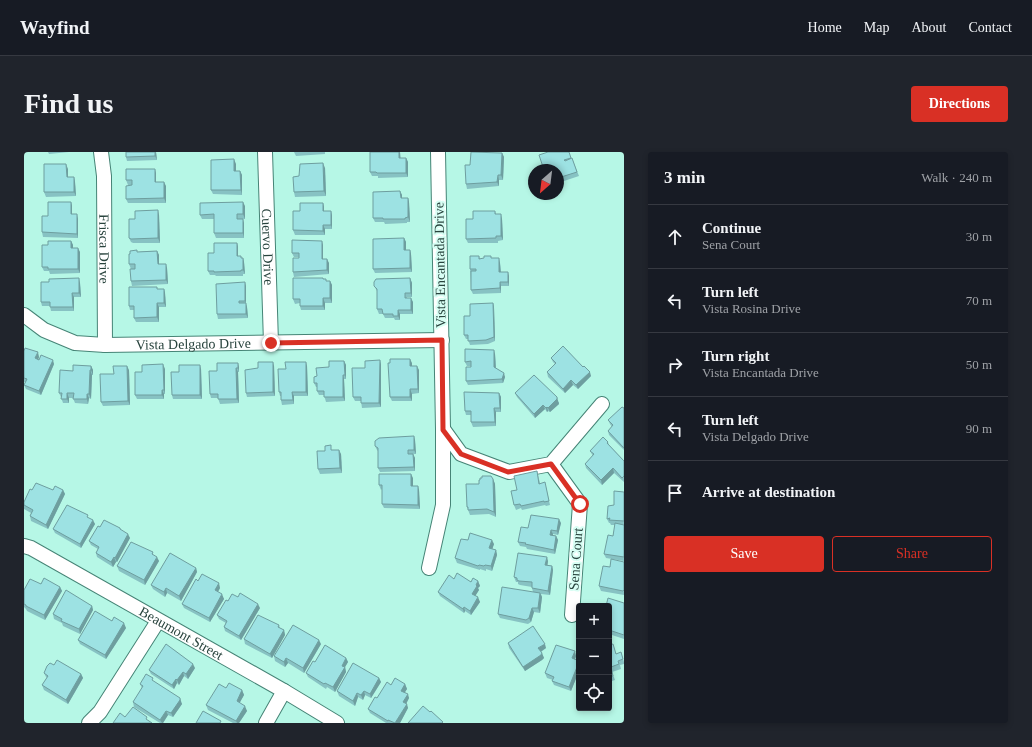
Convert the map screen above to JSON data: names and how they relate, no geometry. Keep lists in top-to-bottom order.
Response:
{
  "streets": {
    "street": [
      "Cuervo Drive",
      "Frisca Drive",
      "Vista Encantada Drive",
      "Vista Delgado Drive",
      "Sena Court",
      "Beaumont Street"
    ]
  },
  "crossings": [
    ["Cuervo Drive", "Vista Delgado Drive"],
    ["Frisca Drive", "Vista Delgado Drive"],
    ["Vista Encantada Drive", "Vista Delgado Drive"]
  ],
  "north": "bottom left",
  "page": {
    "header": "Wayfind",
    "nav": [
      "Home",
      "Map",
      "About",
      "Contact"
    ],
    "buttons": [
      "Directions",
      ["Save", "Share"]
    ],
    "title": "Find us",
    "heading": ["3 min", "Walk · 240 m"],
    "list": [
      ["Continue", "Sena Court", "30 m"],
      ["Turn left", "Vista Rosina Drive", "70 m"],
      ["Turn right", "Vista Encantada Drive", "50 m"],
      ["Turn left", "Vista Delgado Drive", "90 m"],
      "Arrive at destination"
    ],
    "map_buttons": ["+", "−"]
  }
}
